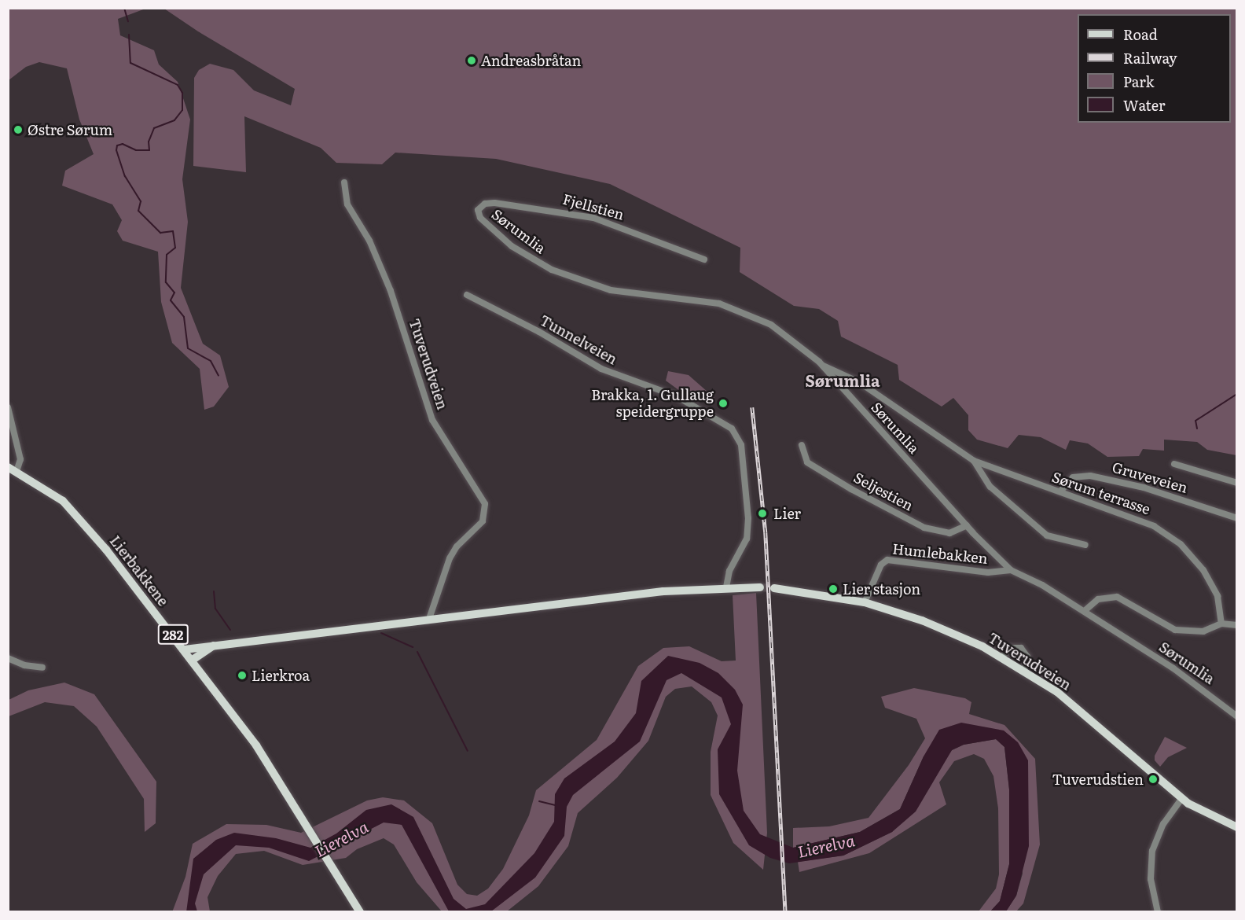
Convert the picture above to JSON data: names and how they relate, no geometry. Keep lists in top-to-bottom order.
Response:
{
  "streets": {
    "main road": ["Tuverudveien", "Lierbakkene", "282"],
    "street": [
      "Fjellstien",
      "Sørumlia",
      "Tunnelveien",
      "Gruveveien",
      "Seljestien",
      "Sørum terrasse",
      "Humlebakken"
    ]
  },
  "crossings": [
    ["Fjellstien", "Sørumlia"],
    ["Sørumlia", "Seljestien"],
    ["Sørumlia", "Sørum terrasse"],
    ["Sørumlia", "Humlebakken"],
    ["Tuverudveien", "Humlebakken"],
    ["Gruveveien", "Sørum terrasse"]
  ],
  "districts": ["Sørumlia"],
  "water": ["Lierelva"],
  "places": [
    "Andreasbråtan",
    "Østre Sørum",
    "Brakka, 1. Gullaug speidergruppe",
    "Lier",
    "Lier stasjon",
    "Lierkroa",
    "Tuverudstien"
  ],
  "legend": [
    "Road",
    "Railway",
    "Park",
    "Water"
  ]
}
